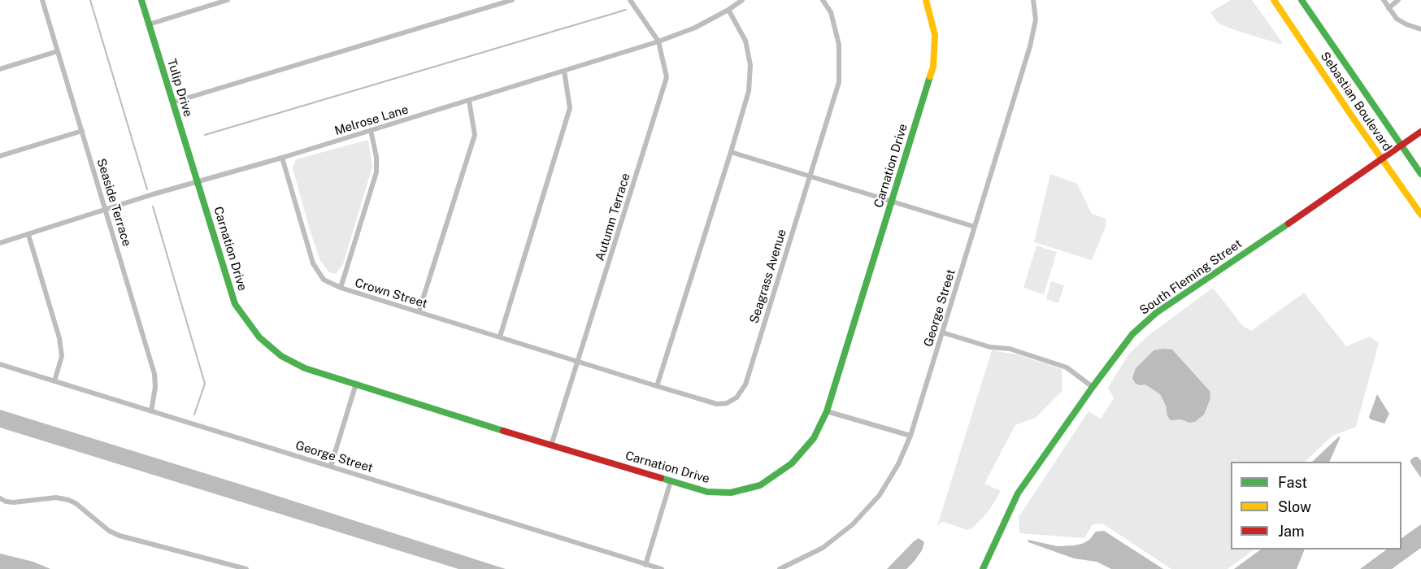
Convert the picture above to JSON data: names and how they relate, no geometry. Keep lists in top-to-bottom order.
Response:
{
  "streets": {
    "street": [
      "Tulip Drive",
      "Sebastian Boulevard",
      "Melrose Lane",
      "Carnation Drive",
      "Seaside Terrace",
      "Autumn Terrace",
      "Seagrass Avenue",
      "South Fleming Street",
      "Crown Street",
      "George Street"
    ]
  },
  "crossings": [
    ["Tulip Drive", "Melrose Lane"],
    ["Tulip Drive", "Carnation Drive"],
    ["Sebastian Boulevard", "South Fleming Street"],
    ["Melrose Lane", "Carnation Drive"],
    ["Melrose Lane", "Seaside Terrace"],
    ["Melrose Lane", "Autumn Terrace"],
    ["Melrose Lane", "Crown Street"],
    ["Carnation Drive", "Autumn Terrace"],
    ["Seaside Terrace", "George Street"],
    ["Autumn Terrace", "Seagrass Avenue"],
    ["Autumn Terrace", "Crown Street"],
    ["Seagrass Avenue", "Crown Street"]
  ],
  "legend": ["Fast", "Slow", "Jam"]
}
